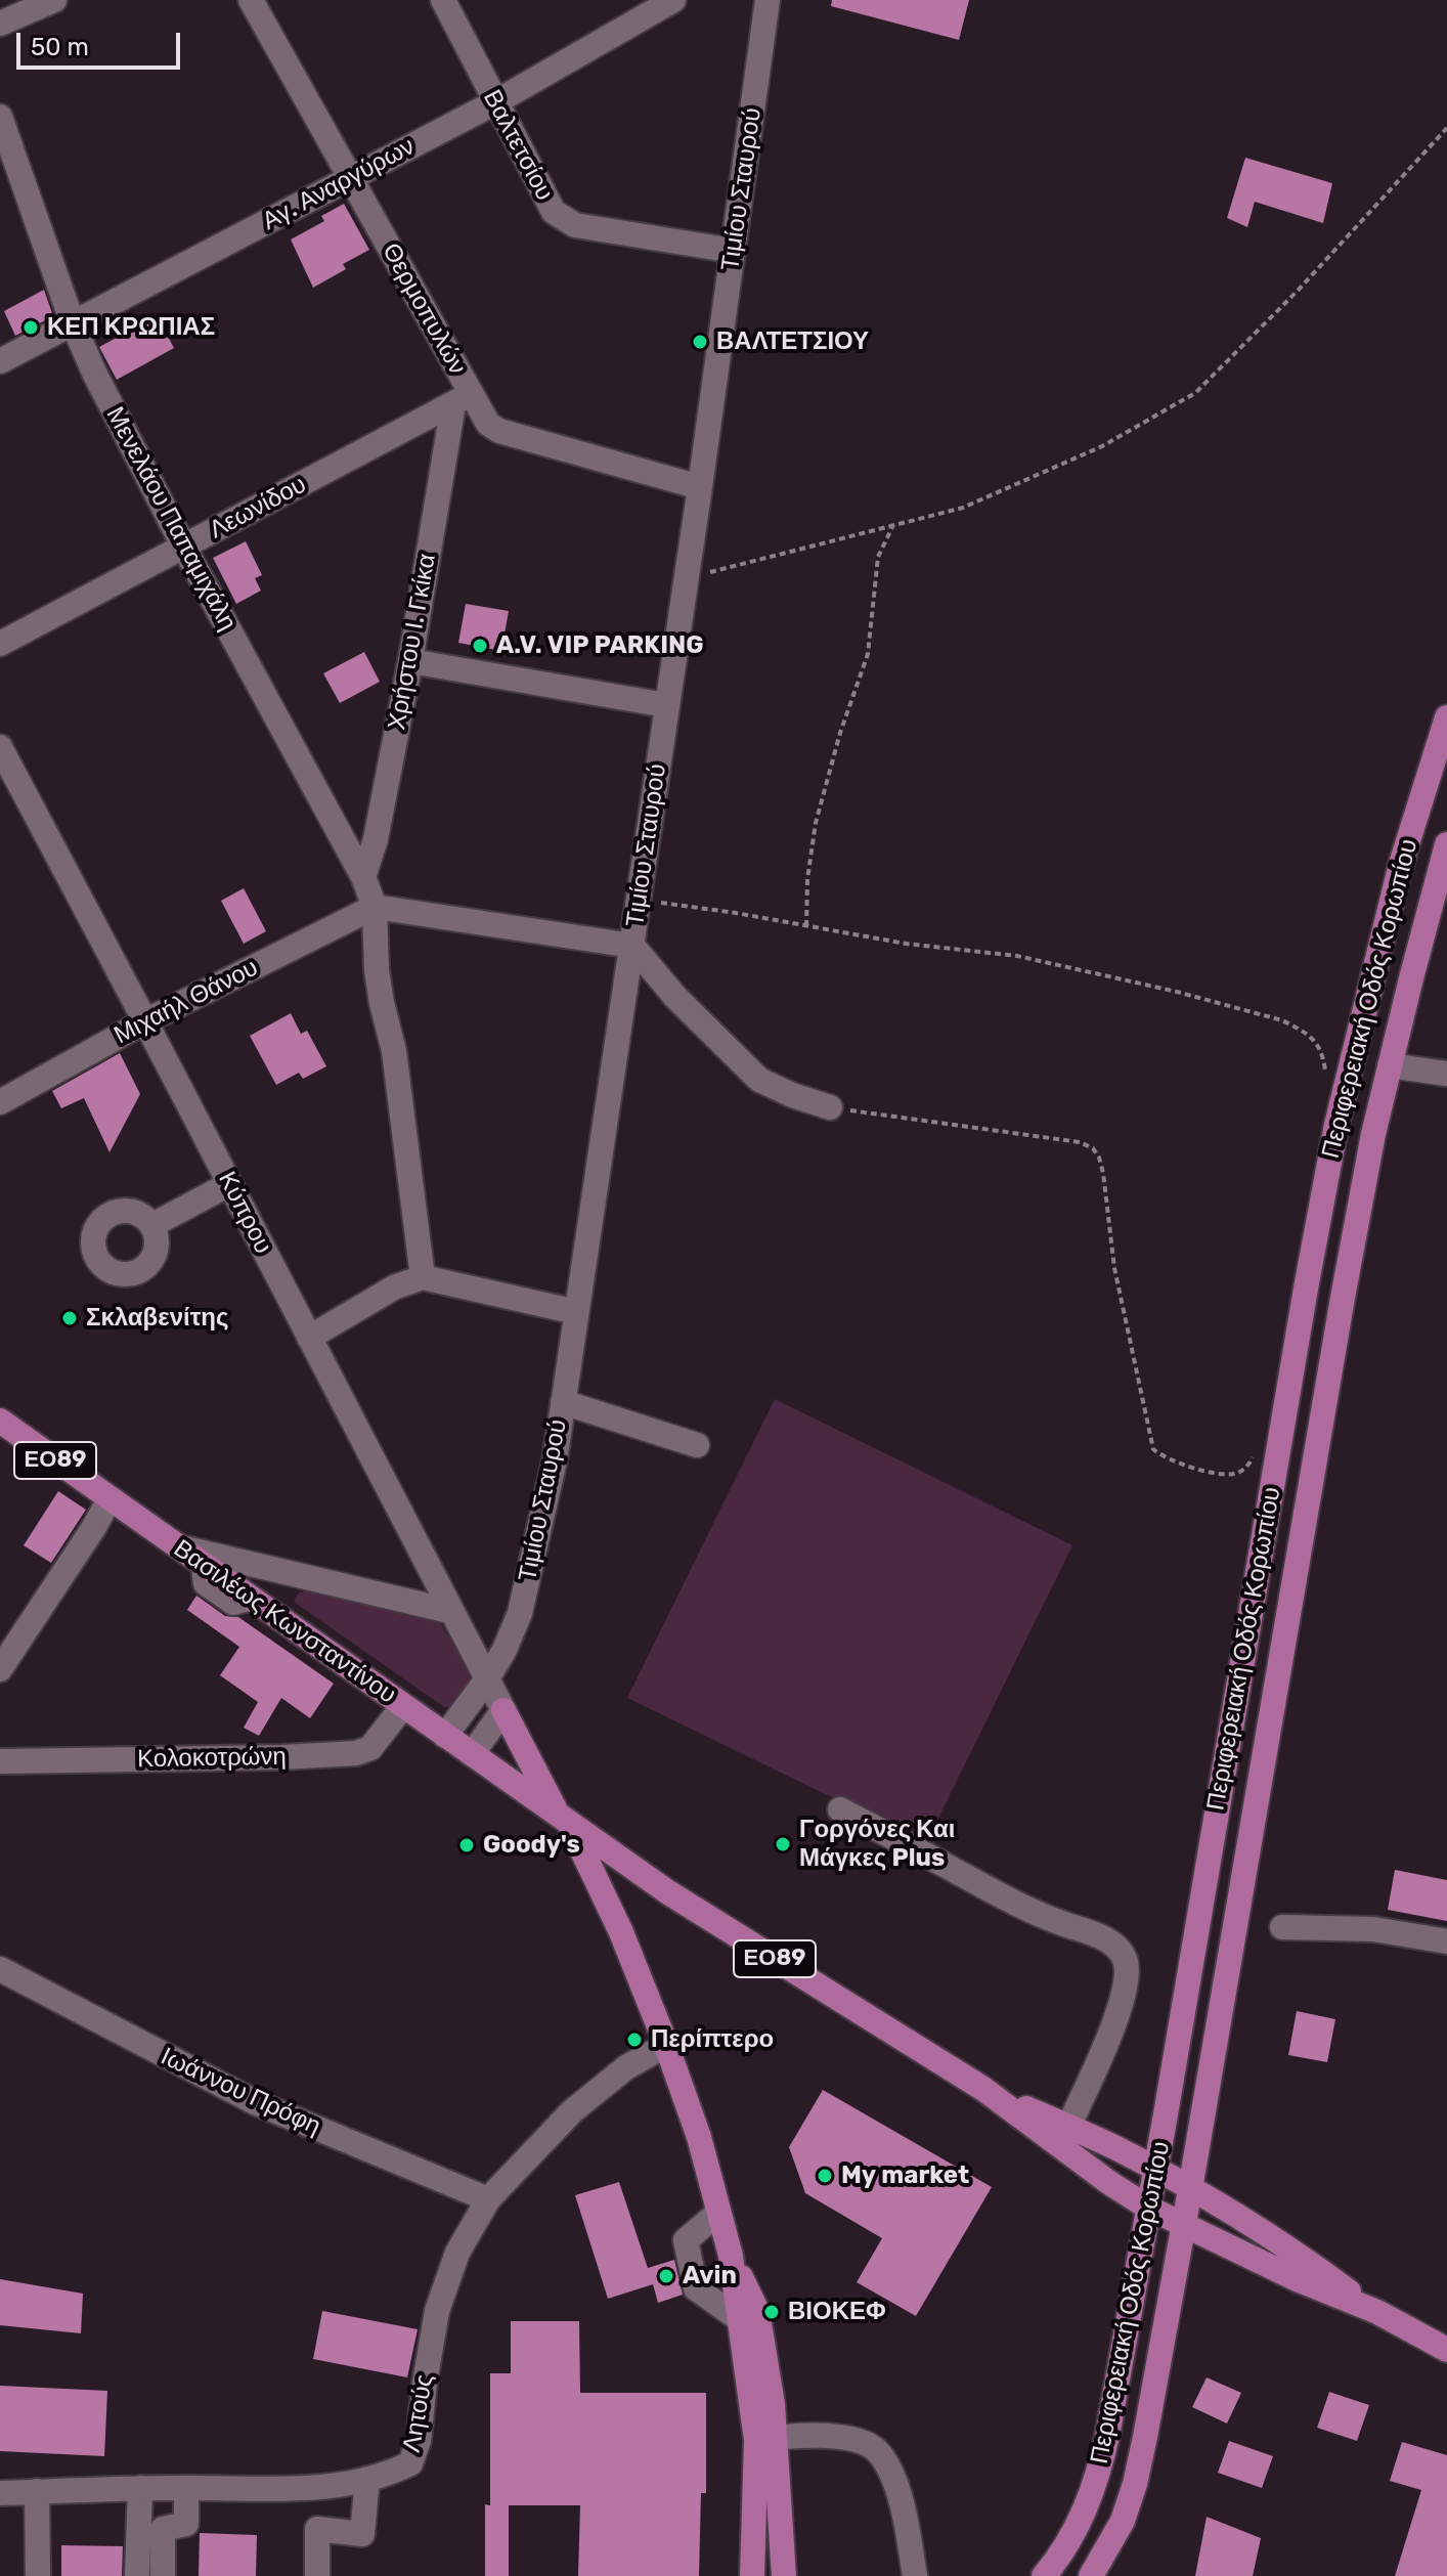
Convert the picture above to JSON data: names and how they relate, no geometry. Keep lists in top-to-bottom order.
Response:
{
  "streets": {
    "main road": ["Περιφερειακή Οδός Κορωπίου", "ΕΟ89", "Βασιλέως Κωνσταντίνου"],
    "street": [
      "Βαλτετσίου",
      "Αγ. Αναργύρων",
      "Τιμίου Σταυρού",
      "Θερμοπυλών",
      "Λεωνίδου",
      "Μενελάου Παπαμιχάλη",
      "Χρήστου Ι. Γκίκα",
      "Μιχαήλ Θάνου",
      "Κύπρου",
      "Κολοκοτρώνη",
      "Ιωάννου Πρόφη",
      "Λητούς"
    ]
  },
  "crossings": [
    ["Βαλτετσίου", "Αγ. Αναργύρων"],
    ["Βαλτετσίου", "Τιμίου Σταυρού"],
    ["Αγ. Αναργύρων", "Θερμοπυλών"],
    ["Αγ. Αναργύρων", "Μενελάου Παπαμιχάλη"],
    ["Τιμίου Σταυρού", "Θερμοπυλών"],
    ["Τιμίου Σταυρού", "Κύπρου"],
    ["Τιμίου Σταυρού", "Βασιλέως Κωνσταντίνου"],
    ["Θερμοπυλών", "Λεωνίδου"],
    ["Θερμοπυλών", "Χρήστου Ι. Γκίκα"],
    ["Λεωνίδου", "Μενελάου Παπαμιχάλη"],
    ["Λεωνίδου", "Χρήστου Ι. Γκίκα"],
    ["Μενελάου Παπαμιχάλη", "Χρήστου Ι. Γκίκα"],
    ["Μενελάου Παπαμιχάλη", "Μιχαήλ Θάνου"],
    ["Περιφερειακή Οδός Κορωπίου", "ΕΟ89"],
    ["Μιχαήλ Θάνου", "Κύπρου"],
    ["ΕΟ89", "Βασιλέως Κωνσταντίνου"],
    ["Βασιλέως Κωνσταντίνου", "Κολοκοτρώνη"],
    ["Ιωάννου Πρόφη", "Λητούς"]
  ],
  "places": [
    "ΚΕΠ ΚΡΩΠΙΑΣ",
    "ΒΑΛΤΕΤΣΙΟΥ",
    "A.V. VIP PARKING",
    "Σκλαβενίτης",
    "Γοργόνες Και Μάγκες Plus",
    "Goody's",
    "Περίπτερο",
    "My market",
    "Avin",
    "ΒΙΟΚΕΦ"
  ],
  "scale_bar": "50 m"
}
